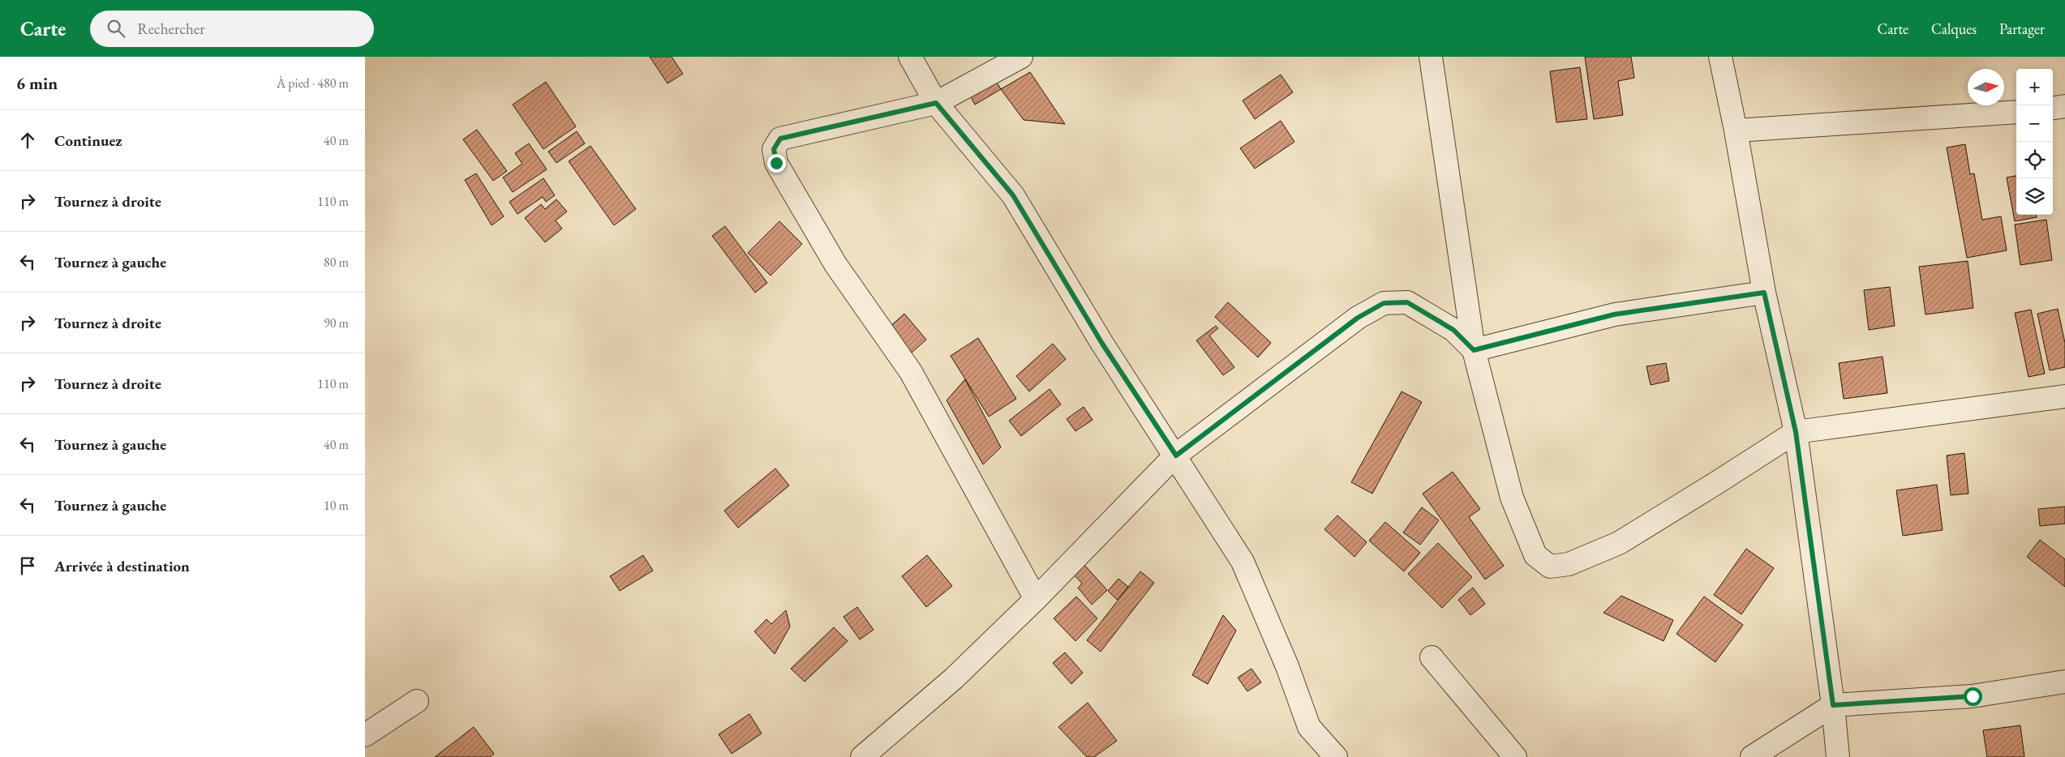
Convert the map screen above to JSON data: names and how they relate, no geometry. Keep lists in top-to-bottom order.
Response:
{
  "north": "right",
  "page": {
    "header": "Carte",
    "search": "Rechercher",
    "nav": ["Carte", "Calques", "Partager"],
    "heading": ["6 min", "À pied · 480 m"],
    "map_buttons": ["+", "−"],
    "list": [
      ["Continuez", "40 m"],
      ["Tournez à droite", "110 m"],
      ["Tournez à gauche", "80 m"],
      ["Tournez à droite", "90 m"],
      ["Tournez à droite", "110 m"],
      ["Tournez à gauche", "40 m"],
      ["Tournez à gauche", "10 m"],
      "Arrivée à destination"
    ]
  }
}
